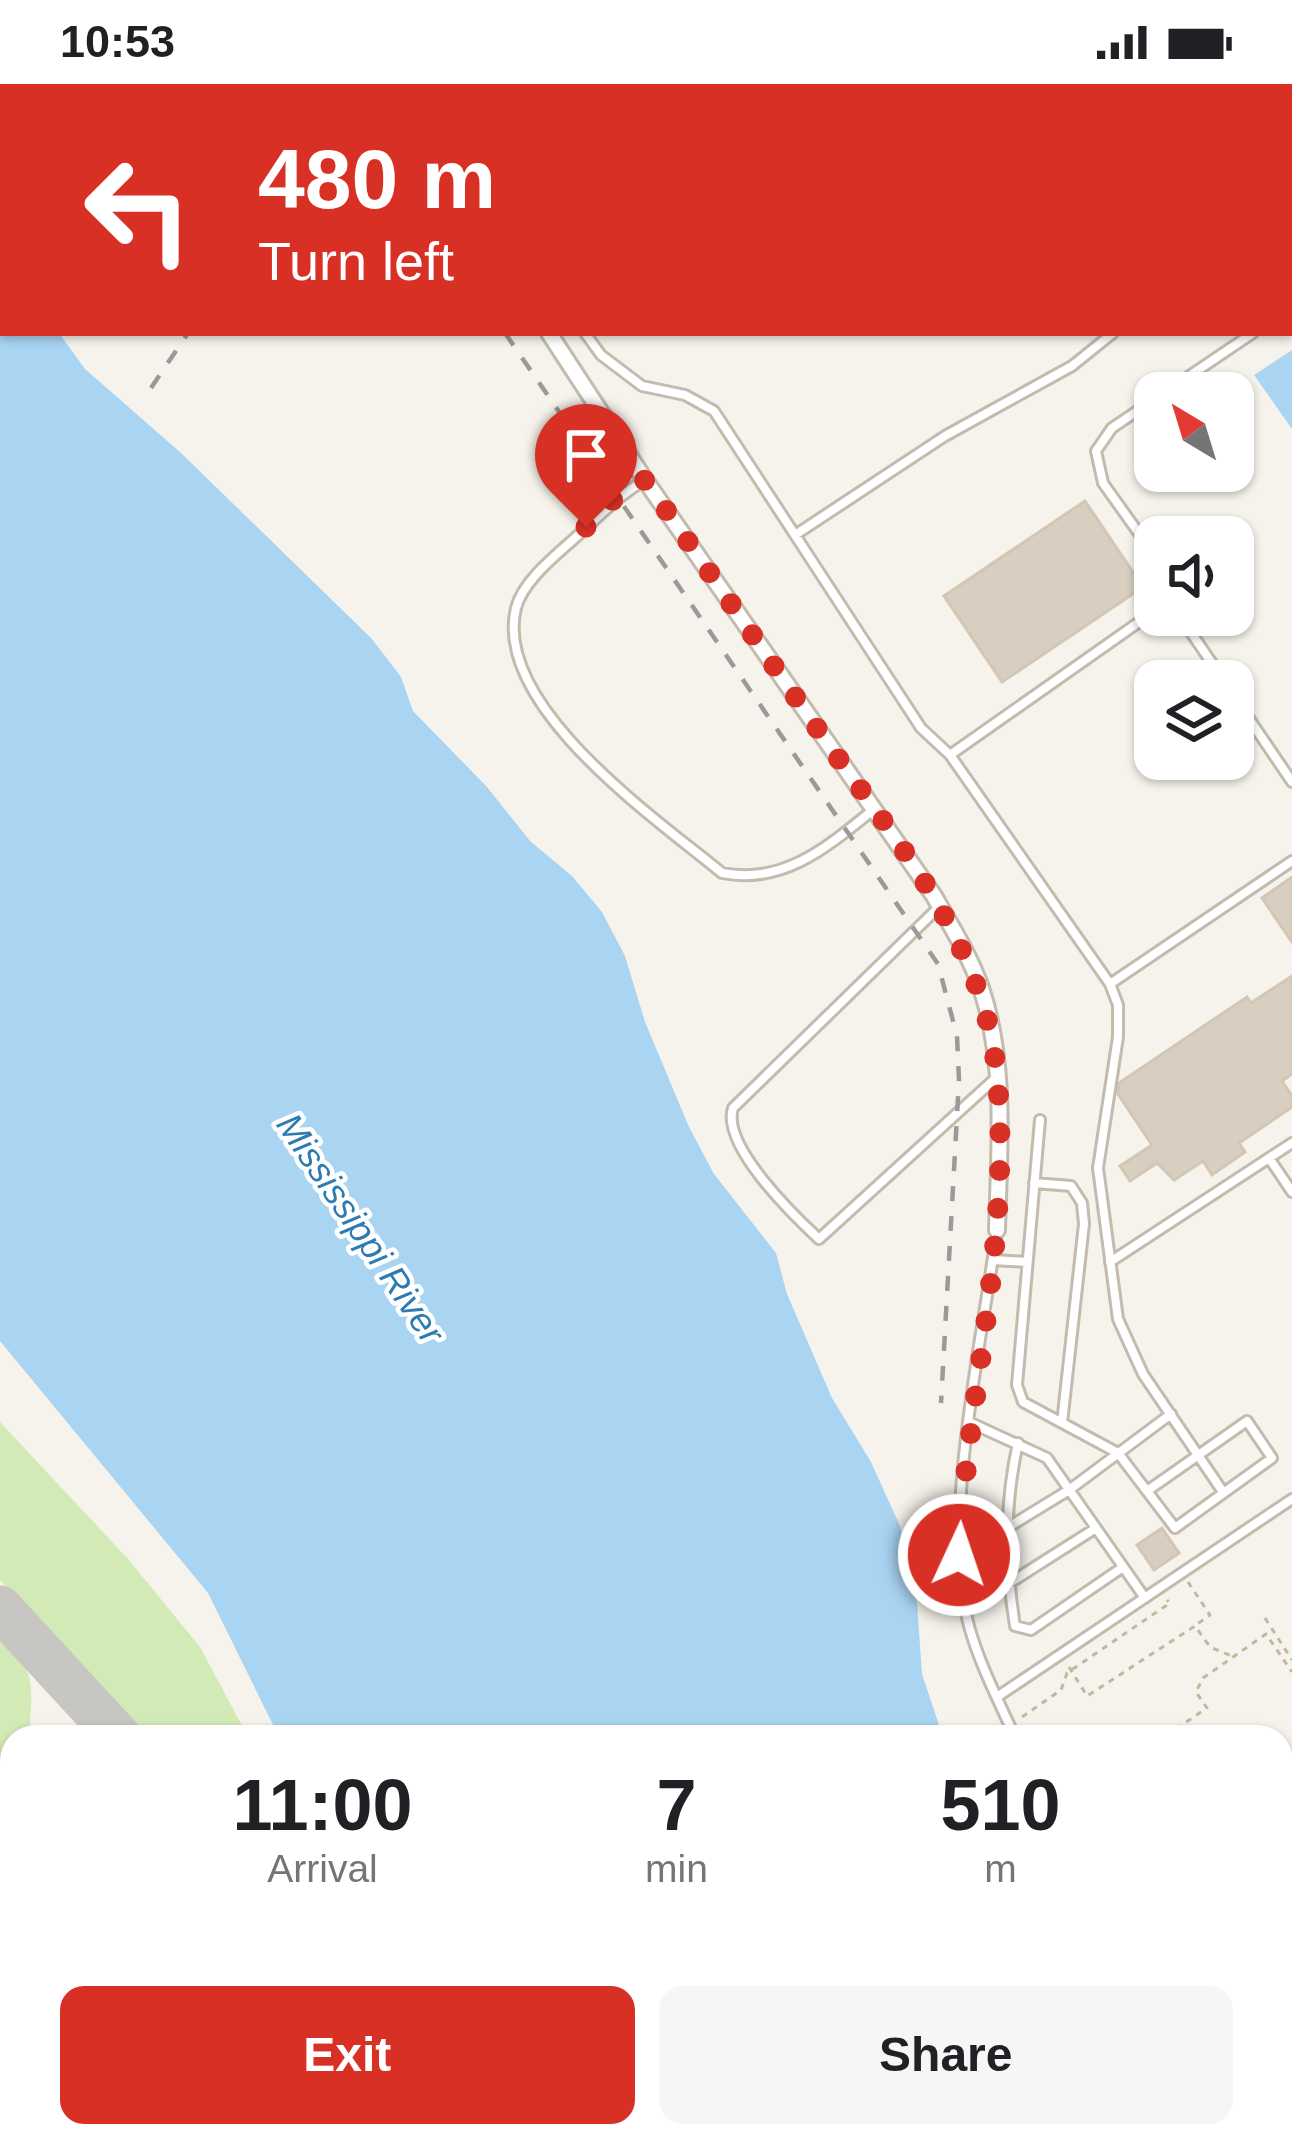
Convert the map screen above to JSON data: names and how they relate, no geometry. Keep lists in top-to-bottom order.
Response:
{
  "water": ["Mississippi River"],
  "north": "top left",
  "page": {
    "status": "10:53",
    "turn": ["480 m", "Turn left"],
    "eta": [
      "11:00",
      "Arrival",
      "7",
      "min",
      "510",
      "m"
    ],
    "buttons": ["Exit", "Share"]
  }
}
